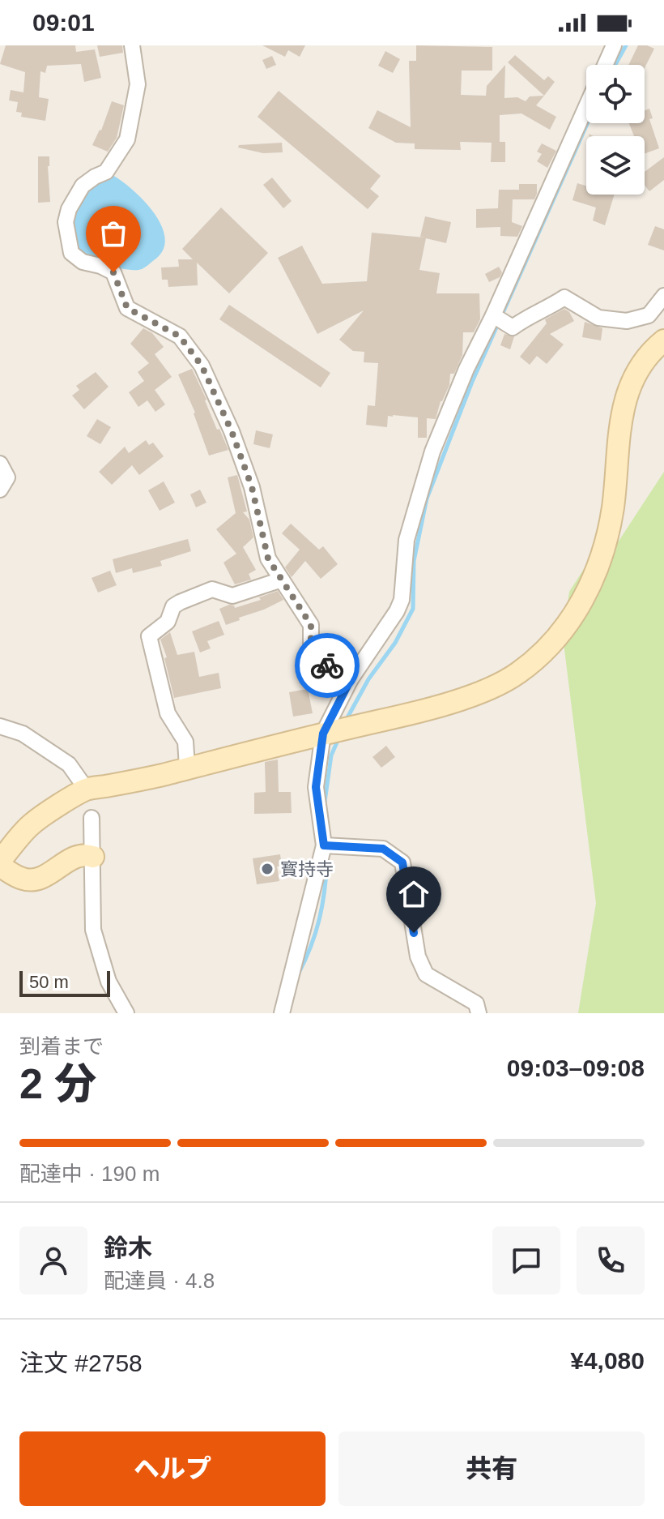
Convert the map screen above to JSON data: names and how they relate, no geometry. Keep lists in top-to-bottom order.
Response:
{
  "places": ["寳持寺"],
  "scale_bar": "50 m",
  "page": {
    "status": "09:01",
    "scale": "50 m",
    "heading": ["2 分", "到着まで", "09:03–09:08"],
    "panel": [
      "鈴木",
      "配達員 · 4.8",
      "注文 #2758",
      "¥4,080"
    ],
    "bar": "配達中 · 190 m",
    "buttons": ["ヘルプ", "共有"]
  }
}
